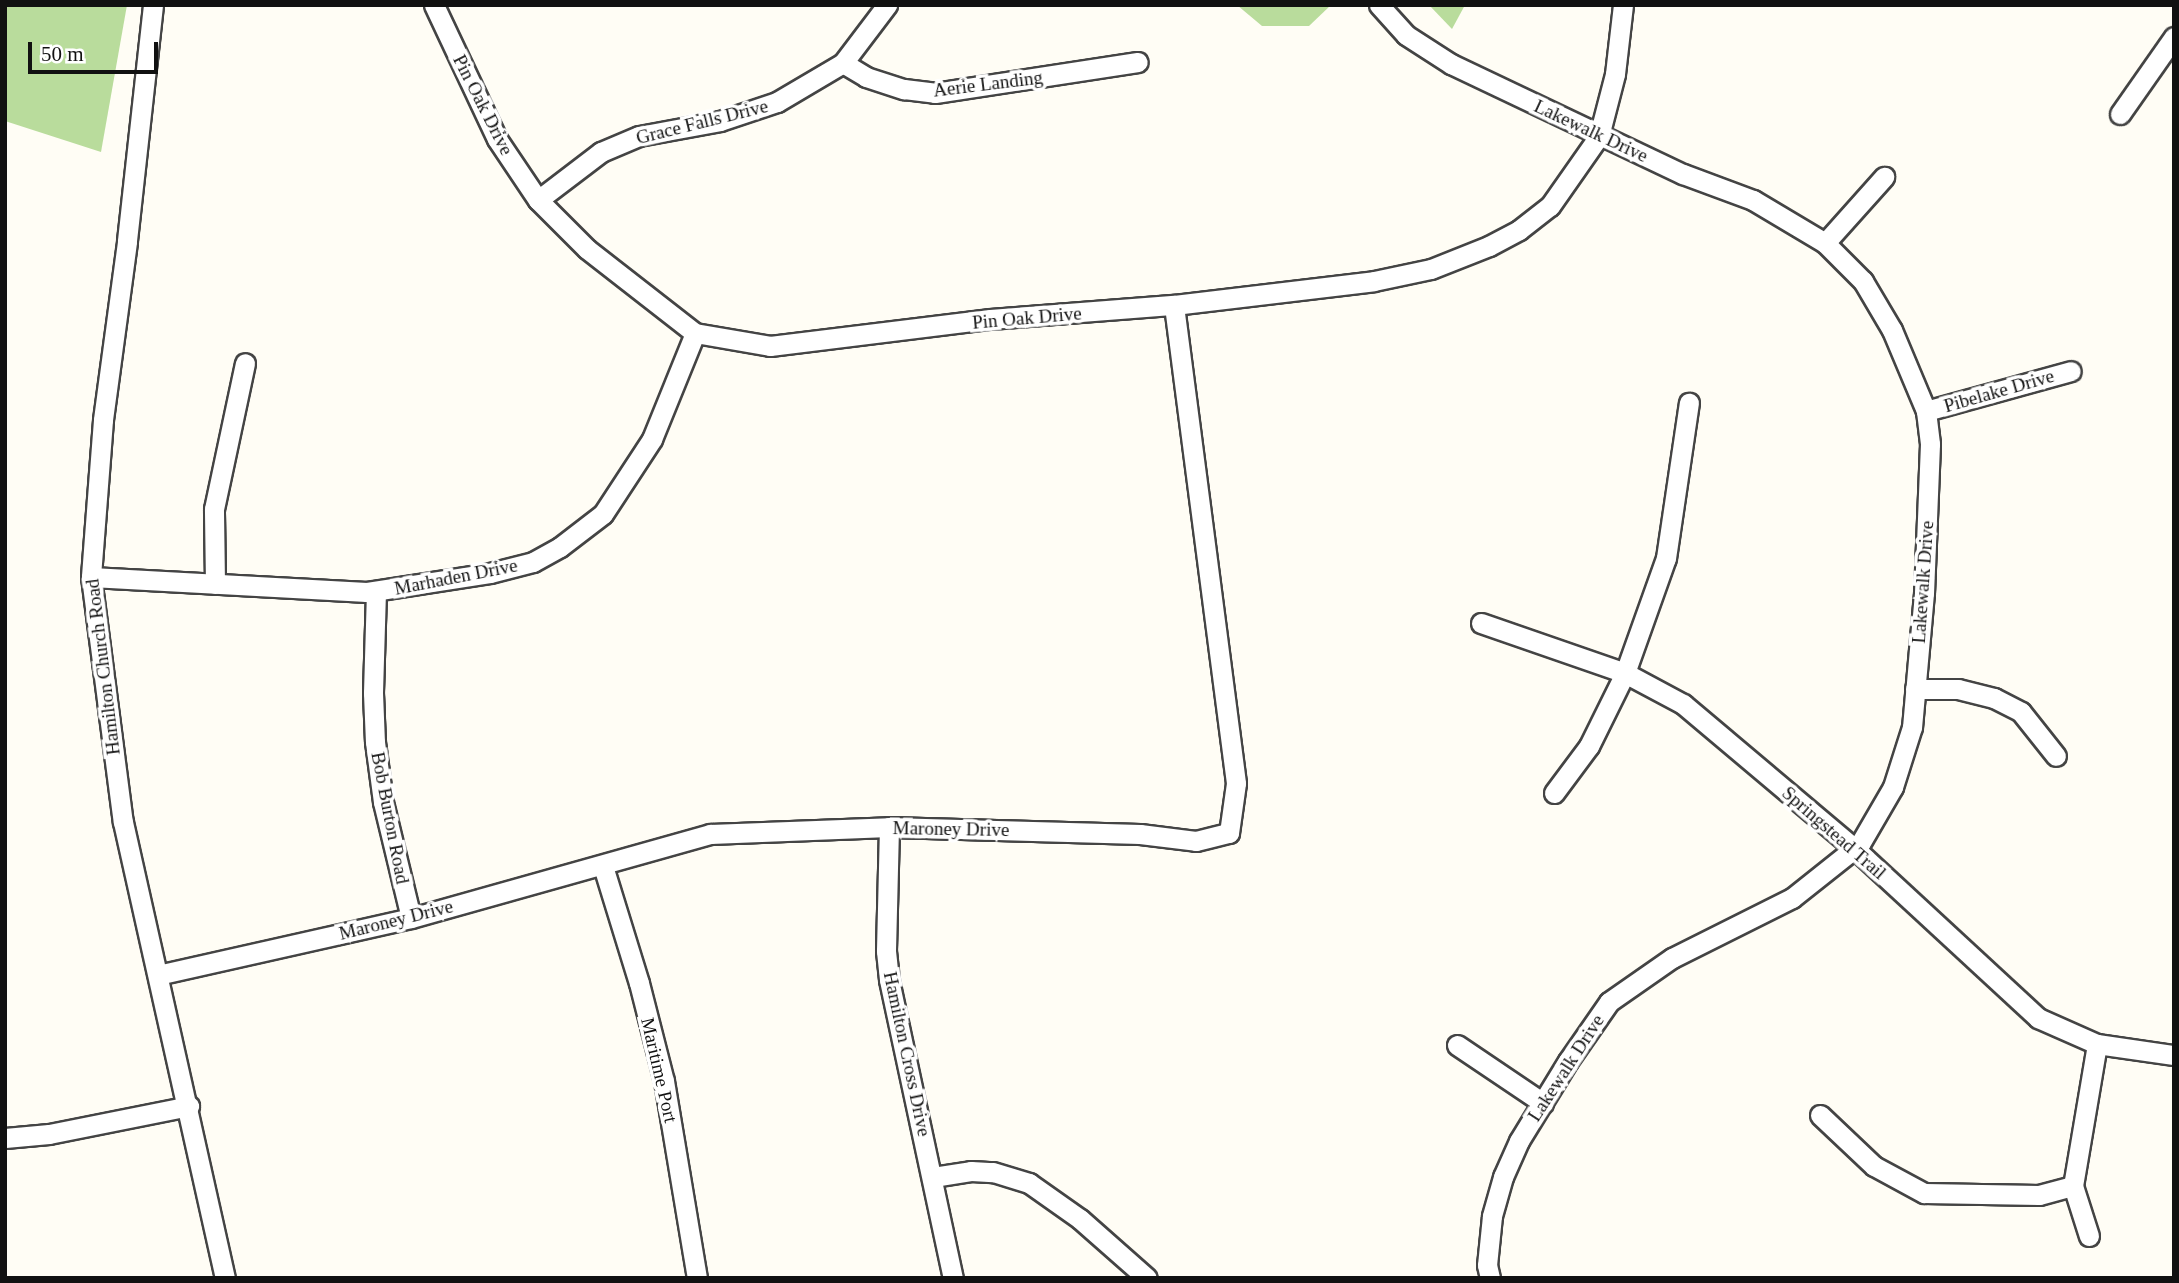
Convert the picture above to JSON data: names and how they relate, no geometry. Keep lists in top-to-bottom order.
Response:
{
  "streets": {
    "street": [
      "Aerie Landing",
      "Pin Oak Drive",
      "Grace Falls Drive",
      "Lakewalk Drive",
      "Pibelake Drive",
      "Marhaden Drive",
      "Hamilton Church Road",
      "Bob Burton Road",
      "Maroney Drive",
      "Springstead Trail",
      "Hamilton Cross Drive",
      "Maritime Port"
    ]
  },
  "crossings": [
    ["Aerie Landing", "Grace Falls Drive"],
    ["Pin Oak Drive", "Grace Falls Drive"],
    ["Pin Oak Drive", "Lakewalk Drive"],
    ["Pin Oak Drive", "Marhaden Drive"],
    ["Pin Oak Drive", "Maroney Drive"],
    ["Lakewalk Drive", "Pibelake Drive"],
    ["Lakewalk Drive", "Springstead Trail"],
    ["Marhaden Drive", "Hamilton Church Road"],
    ["Marhaden Drive", "Bob Burton Road"],
    ["Hamilton Church Road", "Maroney Drive"],
    ["Bob Burton Road", "Maroney Drive"],
    ["Maroney Drive", "Hamilton Cross Drive"],
    ["Maroney Drive", "Maritime Port"]
  ],
  "scale_bar": "50 m"
}
